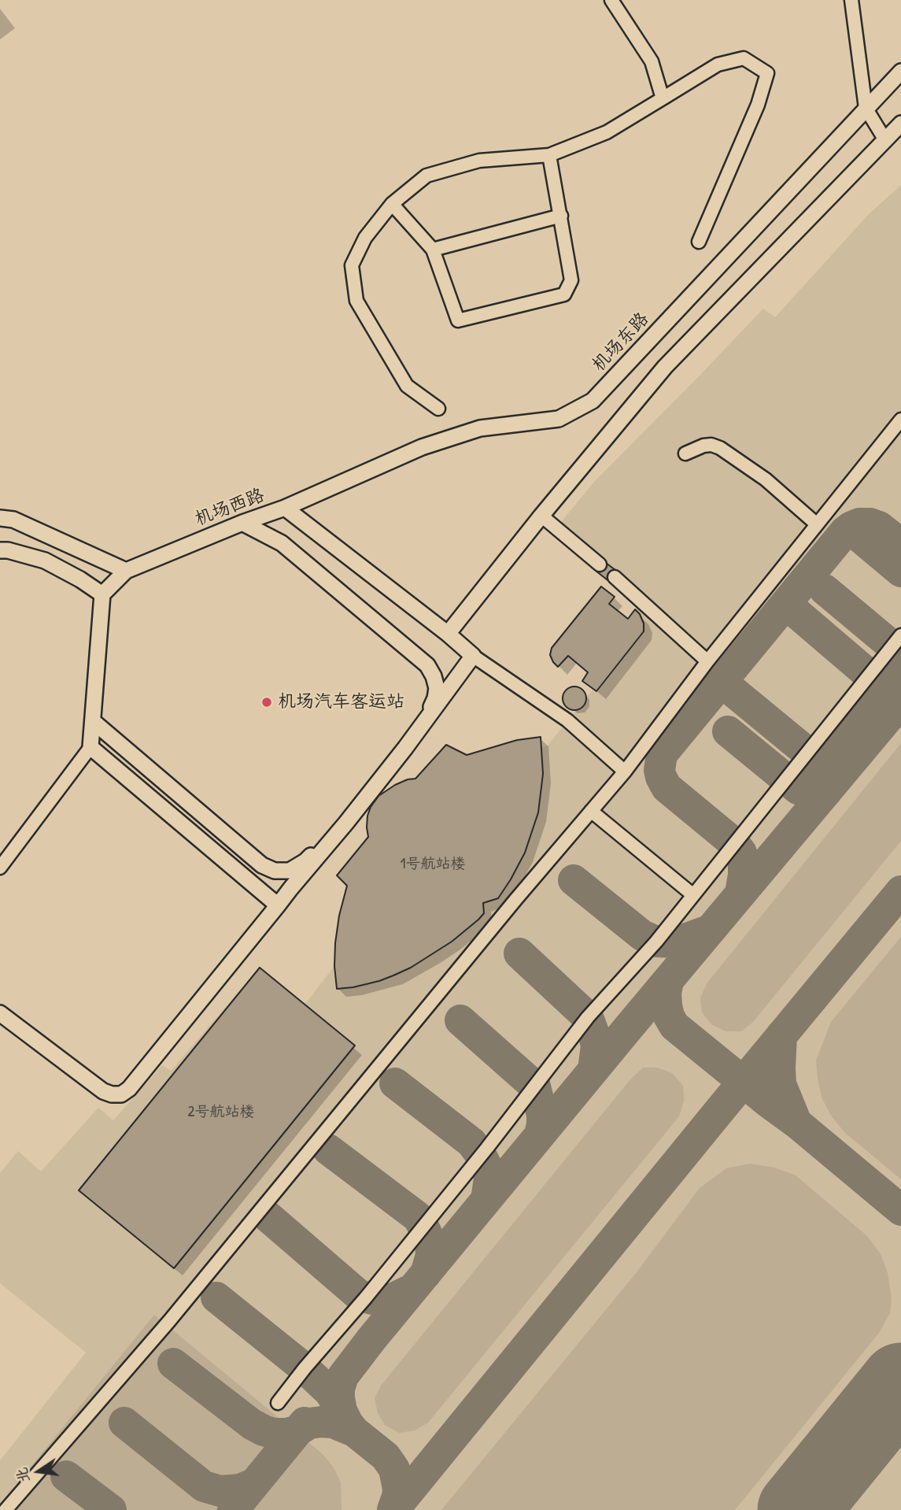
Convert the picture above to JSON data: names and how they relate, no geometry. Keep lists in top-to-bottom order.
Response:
{
  "streets": {
    "main road": ["机场东路", "机场西路"]
  },
  "crossings": [
    ["机场东路", "机场西路"]
  ],
  "places": ["机场汽车客运站"],
  "house_numbers": ["1号航站楼", "2号航站楼"],
  "north": "left"
}
